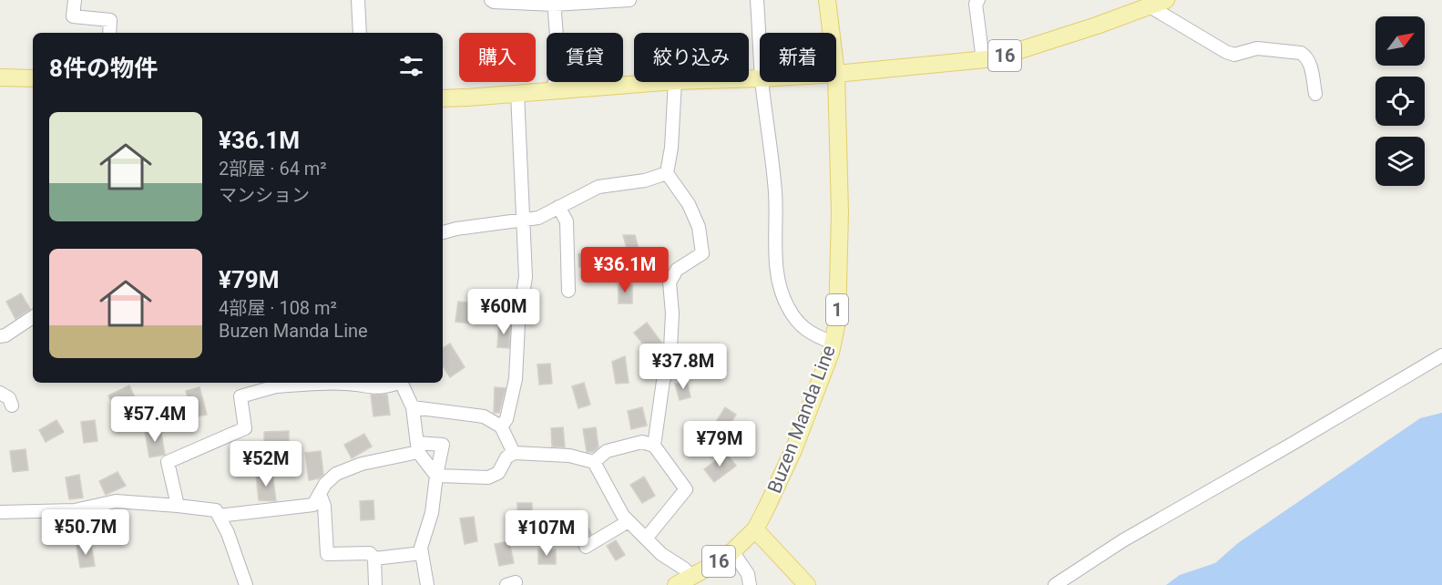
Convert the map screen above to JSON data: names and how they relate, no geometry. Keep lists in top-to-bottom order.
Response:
{
  "streets": {
    "main road": ["16", "1", "Buzen Manda Line"]
  },
  "crossings": [
    ["16", "Buzen Manda Line"]
  ],
  "north": "top right",
  "page": {
    "chip": [
      "購入",
      "賃貸",
      "絞り込み",
      "新着"
    ],
    "heading": "8件の物件",
    "list": [
      {
        "name": "¥36.1M",
        "note": "2部屋 · 64 m² · マンション"
      },
      {
        "name": "¥79M",
        "note": "4部屋 · 108 m² · Buzen Manda Line"
      }
    ],
    "price": [
      "¥36.1M",
      "¥60M",
      "¥37.8M",
      "¥57.4M",
      "¥79M",
      "¥52M",
      "¥50.7M",
      "¥107M"
    ]
  }
}
